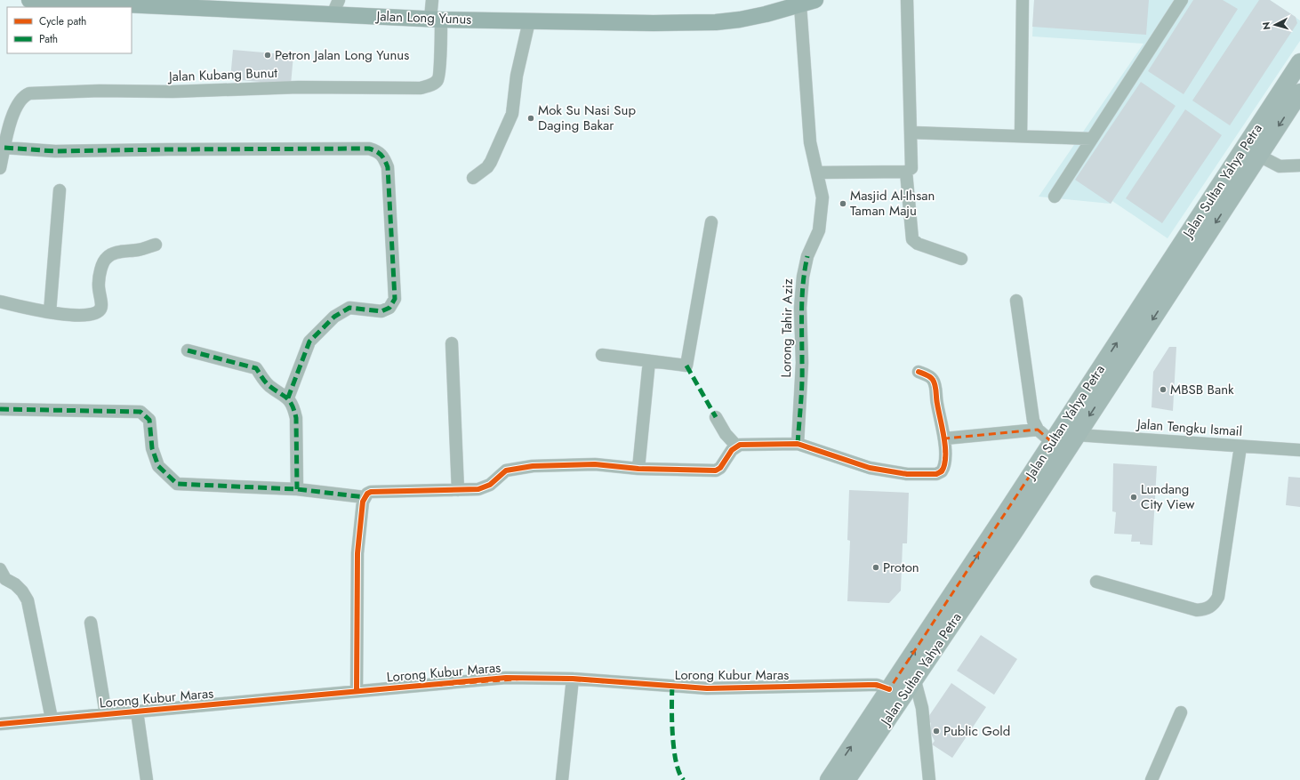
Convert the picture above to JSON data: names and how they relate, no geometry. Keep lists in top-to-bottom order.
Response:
{
  "streets": {
    "highway": ["Jalan Sultan Yahya Petra"],
    "main road": ["Jalan Long Yunus"],
    "street": [
      "Jalan Kubang Bunut",
      "Lorong Tahir Aziz",
      "Jalan Tengku Ismail",
      "Lorong Kubur Maras"
    ]
  },
  "crossings": [
    ["Jalan Long Yunus", "Jalan Kubang Bunut"],
    ["Jalan Long Yunus", "Lorong Tahir Aziz"],
    ["Jalan Sultan Yahya Petra", "Jalan Tengku Ismail"],
    ["Jalan Sultan Yahya Petra", "Lorong Kubur Maras"]
  ],
  "places": [
    "Petron Jalan Long Yunus",
    "Mok Su Nasi Sup Daging Bakar",
    "Masjid Al-Ihsan Taman Maju",
    "MBSB Bank",
    "Lundang City View",
    "Proton",
    "Public Gold"
  ],
  "legend": ["Cycle path", "Path"],
  "north": "left"
}
